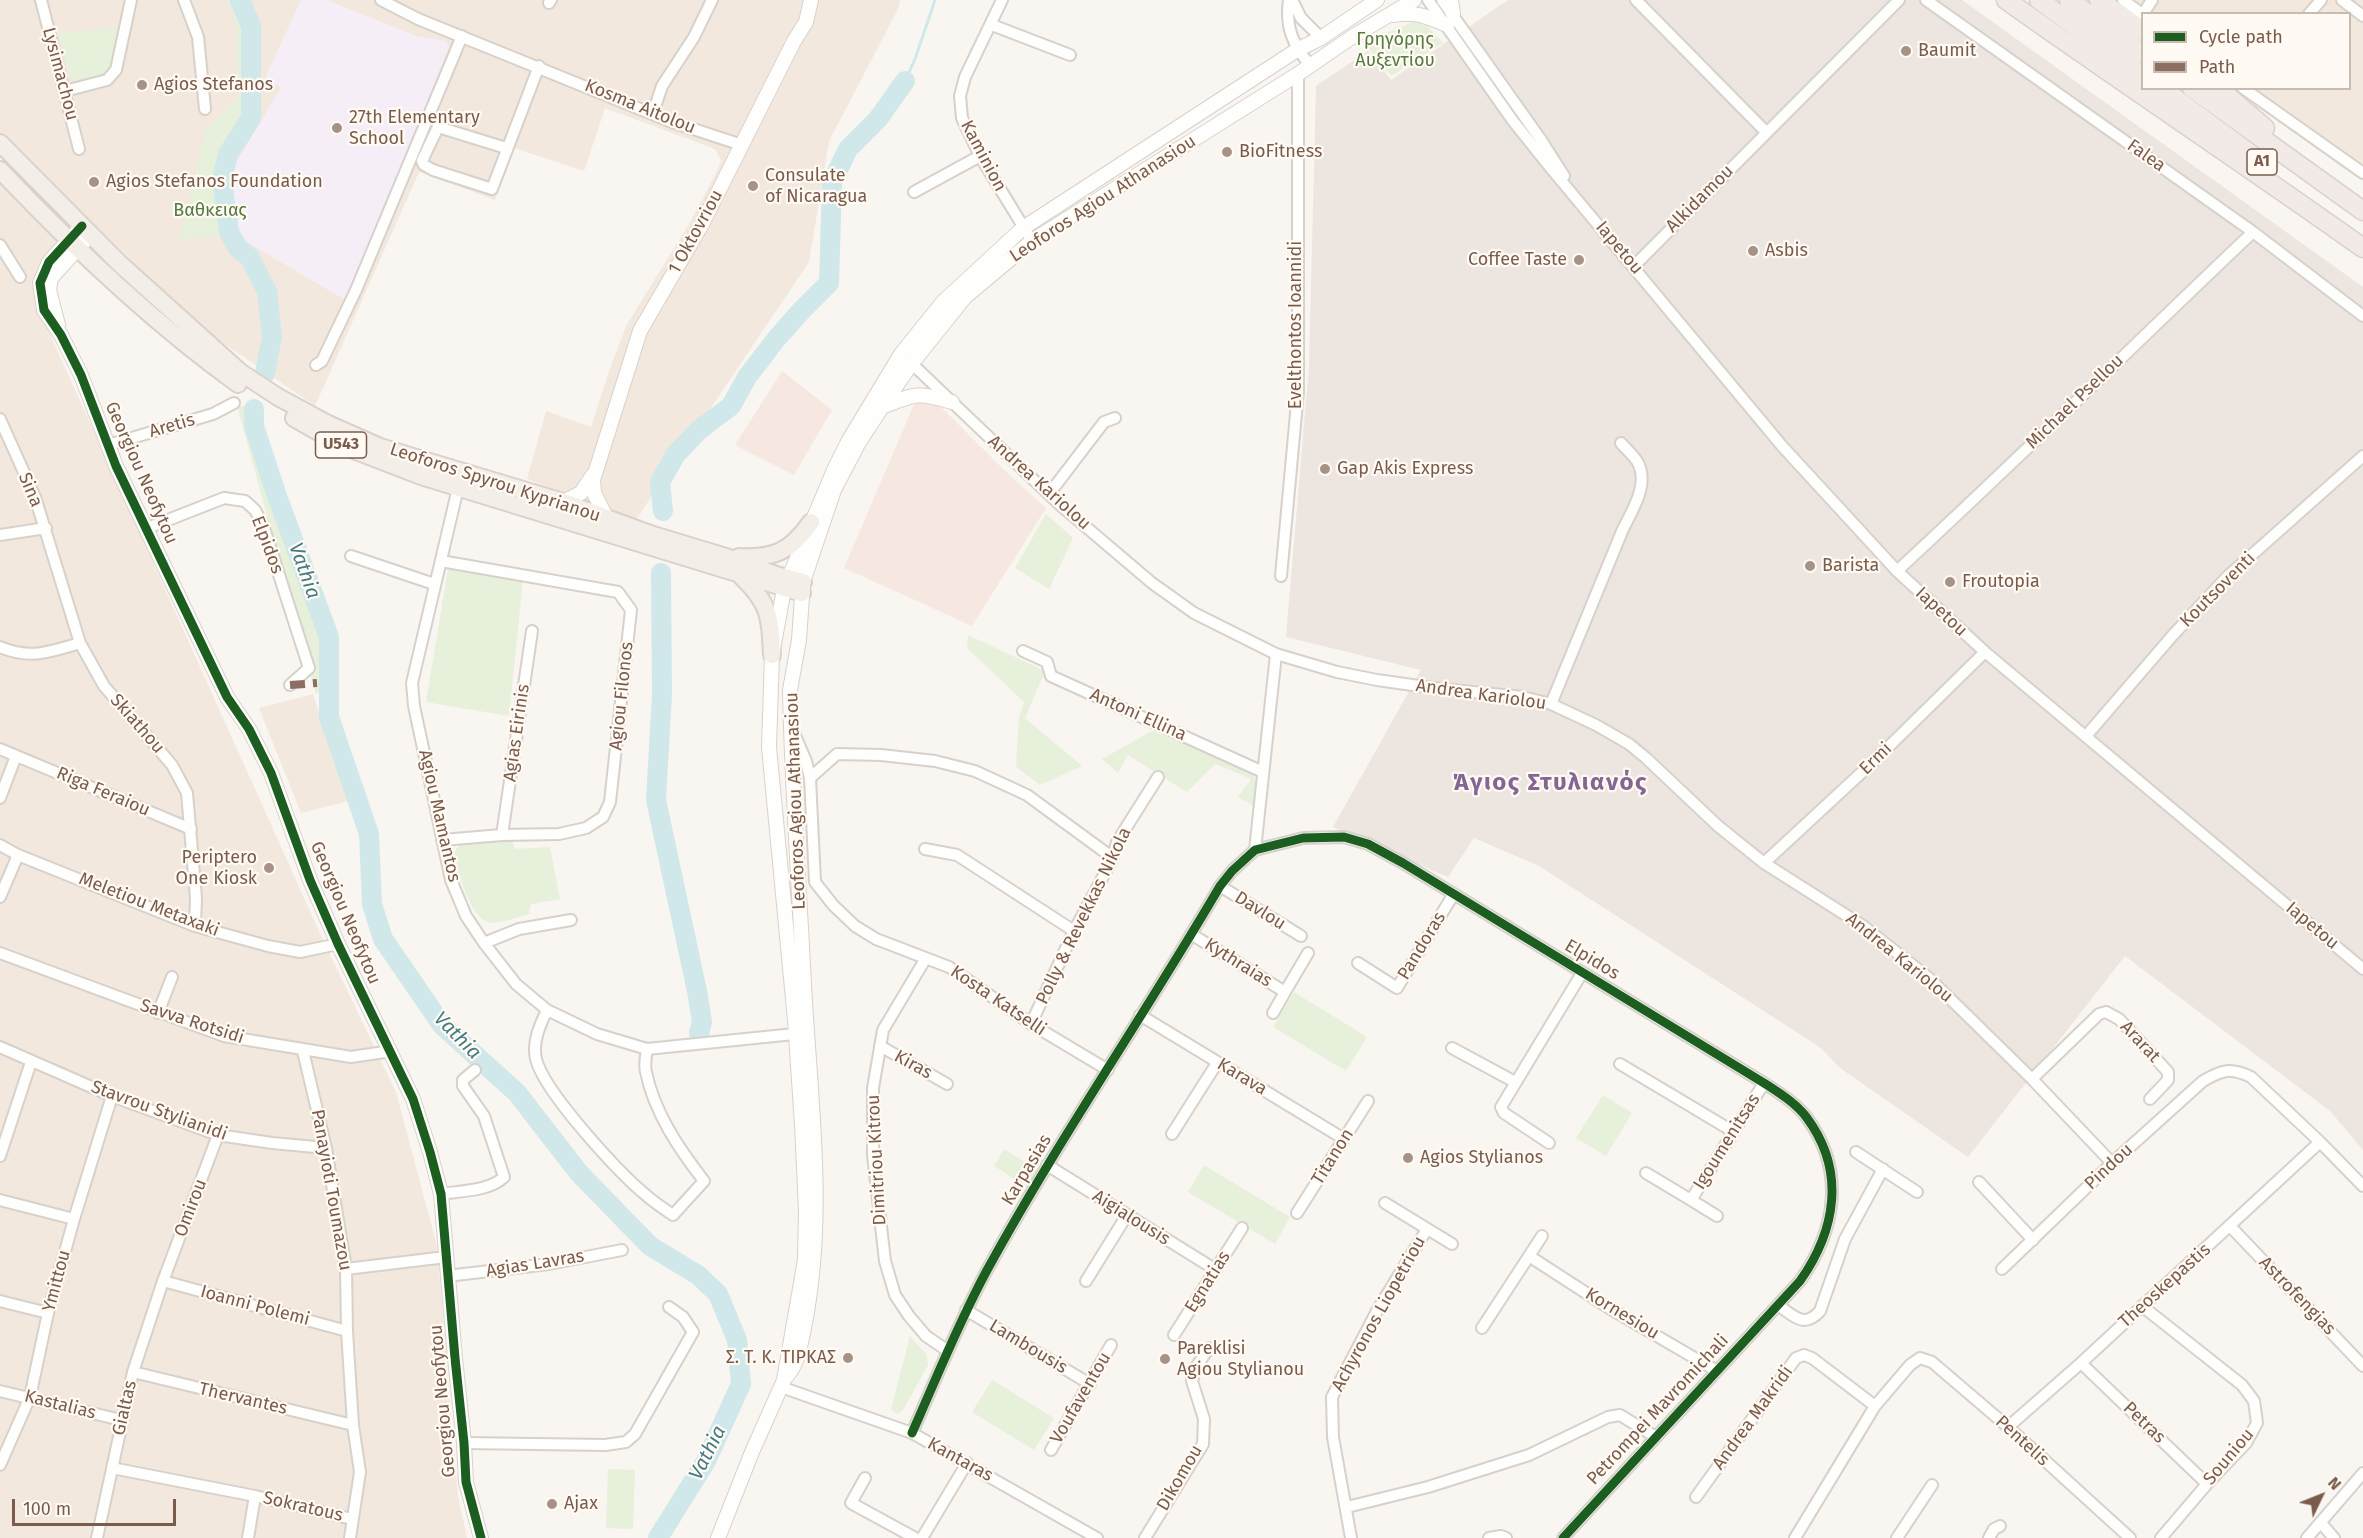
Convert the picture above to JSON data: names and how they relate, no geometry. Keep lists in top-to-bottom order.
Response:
{
  "streets": {
    "highway": ["A1"],
    "main road": [
      "Leoforos Agiou Athanasiou",
      "1 Oktovriou",
      "U543",
      "Georgiou Neofytou",
      "Leoforos Spyrou Kyprianou"
    ],
    "street": [
      "Lysimachou",
      "Kosma Aitolou",
      "Kaminion",
      "Falea",
      "Alkidamou",
      "Iapetou",
      "Evelthontos Ioannidi",
      "Michael Psellou",
      "Aretis",
      "Andrea Kariolou",
      "Sina",
      "Elpidos",
      "Koutsoventi",
      "Agiou Filonos",
      "Antoni Ellina",
      "Skiathou",
      "Agias Eirinis",
      "Ermi",
      "Riga Feraiou",
      "Agiou Mamantos",
      "Meletiou Metaxaki",
      "Davlou",
      "Polly & Revekkas Nikola",
      "Pandoras",
      "Kythraias",
      "Kosta Katselli",
      "Savva Rotsidi",
      "Ararat",
      "Kiras",
      "Karava",
      "Stavrou Stylianidi",
      "Igoumenitsas",
      "Titanon",
      "Dimitriou Kitrou",
      "Pindou",
      "Karpasias",
      "Panayioti Toumazou",
      "Omirou",
      "Aigialousis",
      "Agias Lavras",
      "Ymittou",
      "Egnatias",
      "Theoskepastis",
      "Astrofengias",
      "Ioanni Polemi",
      "Achyronos Liopetriou",
      "Kornesiou",
      "Lambousis",
      "Voufaventou",
      "Thervantes",
      "Kastalias",
      "Gialtas",
      "Petrompei Mavromichali",
      "Andrea Makridi",
      "Petras",
      "Pentelis",
      "Souniou",
      "Kantaras",
      "Dikomou",
      "Sokratous"
    ]
  },
  "crossings": [
    ["Kosma Aitolou", "1 Oktovriou"],
    ["Kaminion", "Leoforos Agiou Athanasiou"],
    ["Falea", "Michael Psellou"],
    ["Leoforos Agiou Athanasiou", "Evelthontos Ioannidi"],
    ["Leoforos Agiou Athanasiou", "Leoforos Spyrou Kyprianou"],
    ["Leoforos Agiou Athanasiou", "Andrea Kariolou"],
    ["Leoforos Agiou Athanasiou", "Agiou Mamantos"],
    ["Leoforos Agiou Athanasiou", "Kosta Katselli"],
    ["Leoforos Agiou Athanasiou", "Kantaras"],
    ["Alkidamou", "Iapetou"],
    ["1 Oktovriou", "Leoforos Spyrou Kyprianou"],
    ["Iapetou", "Michael Psellou"],
    ["Iapetou", "Koutsoventi"],
    ["Iapetou", "Ermi"],
    ["Aretis", "Georgiou Neofytou"],
    ["Georgiou Neofytou", "Leoforos Spyrou Kyprianou"],
    ["Georgiou Neofytou", "Elpidos"],
    ["Georgiou Neofytou", "Meletiou Metaxaki"],
    ["Georgiou Neofytou", "Savva Rotsidi"],
    ["Georgiou Neofytou", "Agias Lavras"],
    ["Leoforos Spyrou Kyprianou", "Agiou Mamantos"],
    ["Andrea Kariolou", "Ermi"],
    ["Andrea Kariolou", "Ararat"],
    ["Andrea Kariolou", "Pindou"],
    ["Sina", "Skiathou"],
    ["Elpidos", "Davlou"],
    ["Elpidos", "Pandoras"],
    ["Elpidos", "Kythraias"],
    ["Elpidos", "Igoumenitsas"],
    ["Elpidos", "Karpasias"],
    ["Elpidos", "Petrompei Mavromichali"],
    ["Agiou Filonos", "Agias Eirinis"],
    ["Agiou Filonos", "Agiou Mamantos"],
    ["Skiathou", "Riga Feraiou"],
    ["Skiathou", "Meletiou Metaxaki"],
    ["Polly & Revekkas Nikola", "Kosta Katselli"],
    ["Kythraias", "Karpasias"],
    ["Kosta Katselli", "Dimitriou Kitrou"],
    ["Kosta Katselli", "Karpasias"],
    ["Savva Rotsidi", "Panayioti Toumazou"],
    ["Kiras", "Dimitriou Kitrou"],
    ["Karava", "Titanon"],
    ["Karava", "Karpasias"],
    ["Stavrou Stylianidi", "Panayioti Toumazou"],
    ["Stavrou Stylianidi", "Omirou"],
    ["Stavrou Stylianidi", "Ymittou"],
    ["Dimitriou Kitrou", "Karpasias"],
    ["Pindou", "Theoskepastis"],
    ["Karpasias", "Aigialousis"],
    ["Karpasias", "Lambousis"],
    ["Karpasias", "Kantaras"],
    ["Panayioti Toumazou", "Ioanni Polemi"],
    ["Panayioti Toumazou", "Thervantes"],
    ["Panayioti Toumazou", "Sokratous"],
    ["Omirou", "Ioanni Polemi"],
    ["Omirou", "Gialtas"],
    ["Aigialousis", "Egnatias"],
    ["Ymittou", "Kastalias"],
    ["Theoskepastis", "Astrofengias"],
    ["Theoskepastis", "Petras"],
    ["Theoskepastis", "Pentelis"],
    ["Theoskepastis", "Souniou"],
    ["Ioanni Polemi", "Gialtas"],
    ["Kornesiou", "Petrompei Mavromichali"],
    ["Lambousis", "Voufaventou"],
    ["Thervantes", "Gialtas"],
    ["Kastalias", "Gialtas"],
    ["Gialtas", "Sokratous"],
    ["Andrea Makridi", "Pentelis"],
    ["Petras", "Souniou"]
  ],
  "districts": ["Άγιος Στυλιανός"],
  "water": ["Vathia"],
  "parks": ["Γρηγόρης Αυξεντίου", "Βαθκειας"],
  "places": [
    "Baumit",
    "Agios Stefanos",
    "27th Elementary School",
    "BioFitness",
    "Agios Stefanos Foundation",
    "Consulate of Nicaragua",
    "Asbis",
    "Coffee Taste",
    "Gap Akis Express",
    "Barista",
    "Froutopia",
    "Periptero One Kiosk",
    "Agios Stylianos",
    "Σ. Τ. Κ. ΤΙΡΚΑΣ",
    "Pareklisi Agiou Stylianou",
    "Ajax"
  ],
  "legend": ["Cycle path", "Path"],
  "scale_bar": "100 m",
  "north": "top right"
}
